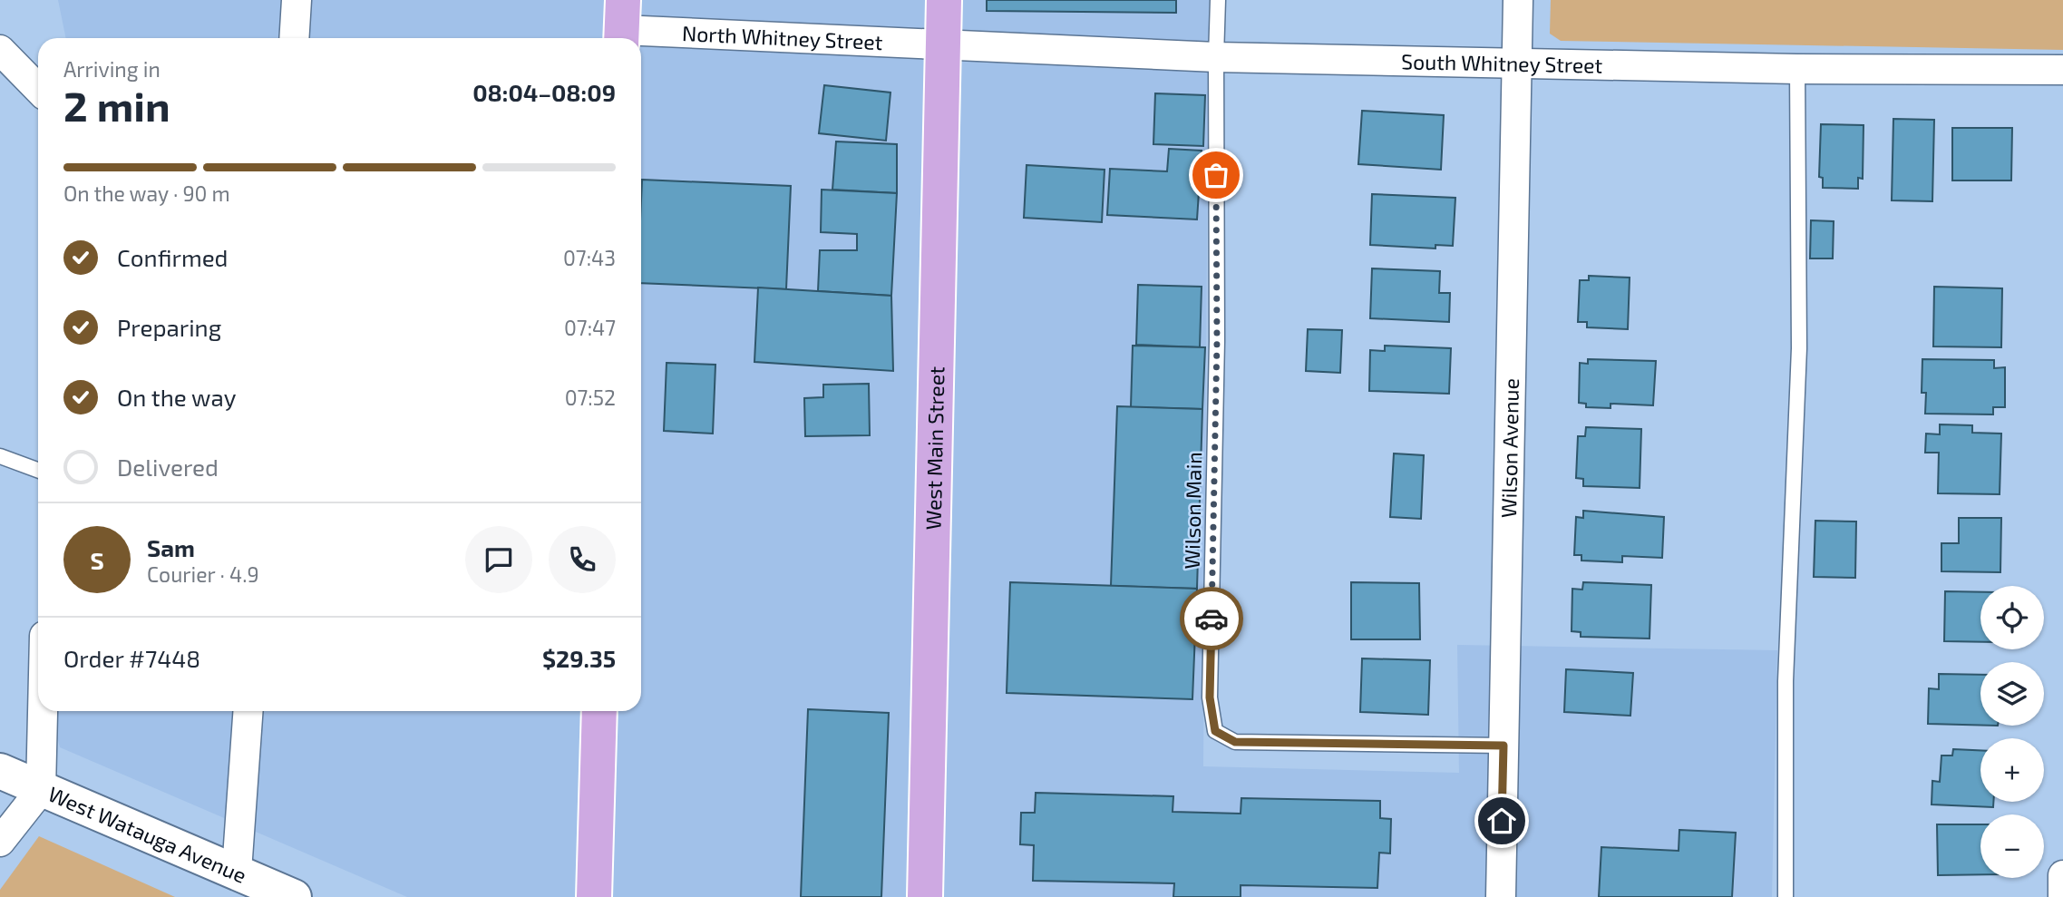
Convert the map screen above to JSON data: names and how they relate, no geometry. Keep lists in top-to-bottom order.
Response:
{
  "streets": {
    "main road": ["West Main Street", "West Watauga Avenue"],
    "street": ["North Whitney Street", "South Whitney Street", "Wilson Avenue"],
    "lane": ["Wilson Main"]
  },
  "crossings": [
    ["North Whitney Street", "South Whitney Street"],
    ["North Whitney Street", "West Main Street"],
    ["South Whitney Street", "West Main Street"],
    ["South Whitney Street", "Wilson Avenue"],
    ["South Whitney Street", "Wilson Main"],
    ["Wilson Avenue", "Wilson Main"]
  ],
  "page": {
    "heading": ["2 min", "Arriving in", "08:04–08:09"],
    "panel": [
      "Sam",
      "Courier · 4.9",
      "Order #7448",
      "$29.35"
    ],
    "bar": "On the way · 90 m",
    "list": [
      ["Confirmed", "07:43"],
      ["Preparing", "07:47"],
      ["On the way", "07:52"],
      "Delivered"
    ],
    "round": "S",
    "map_buttons": ["+", "−"]
  }
}
